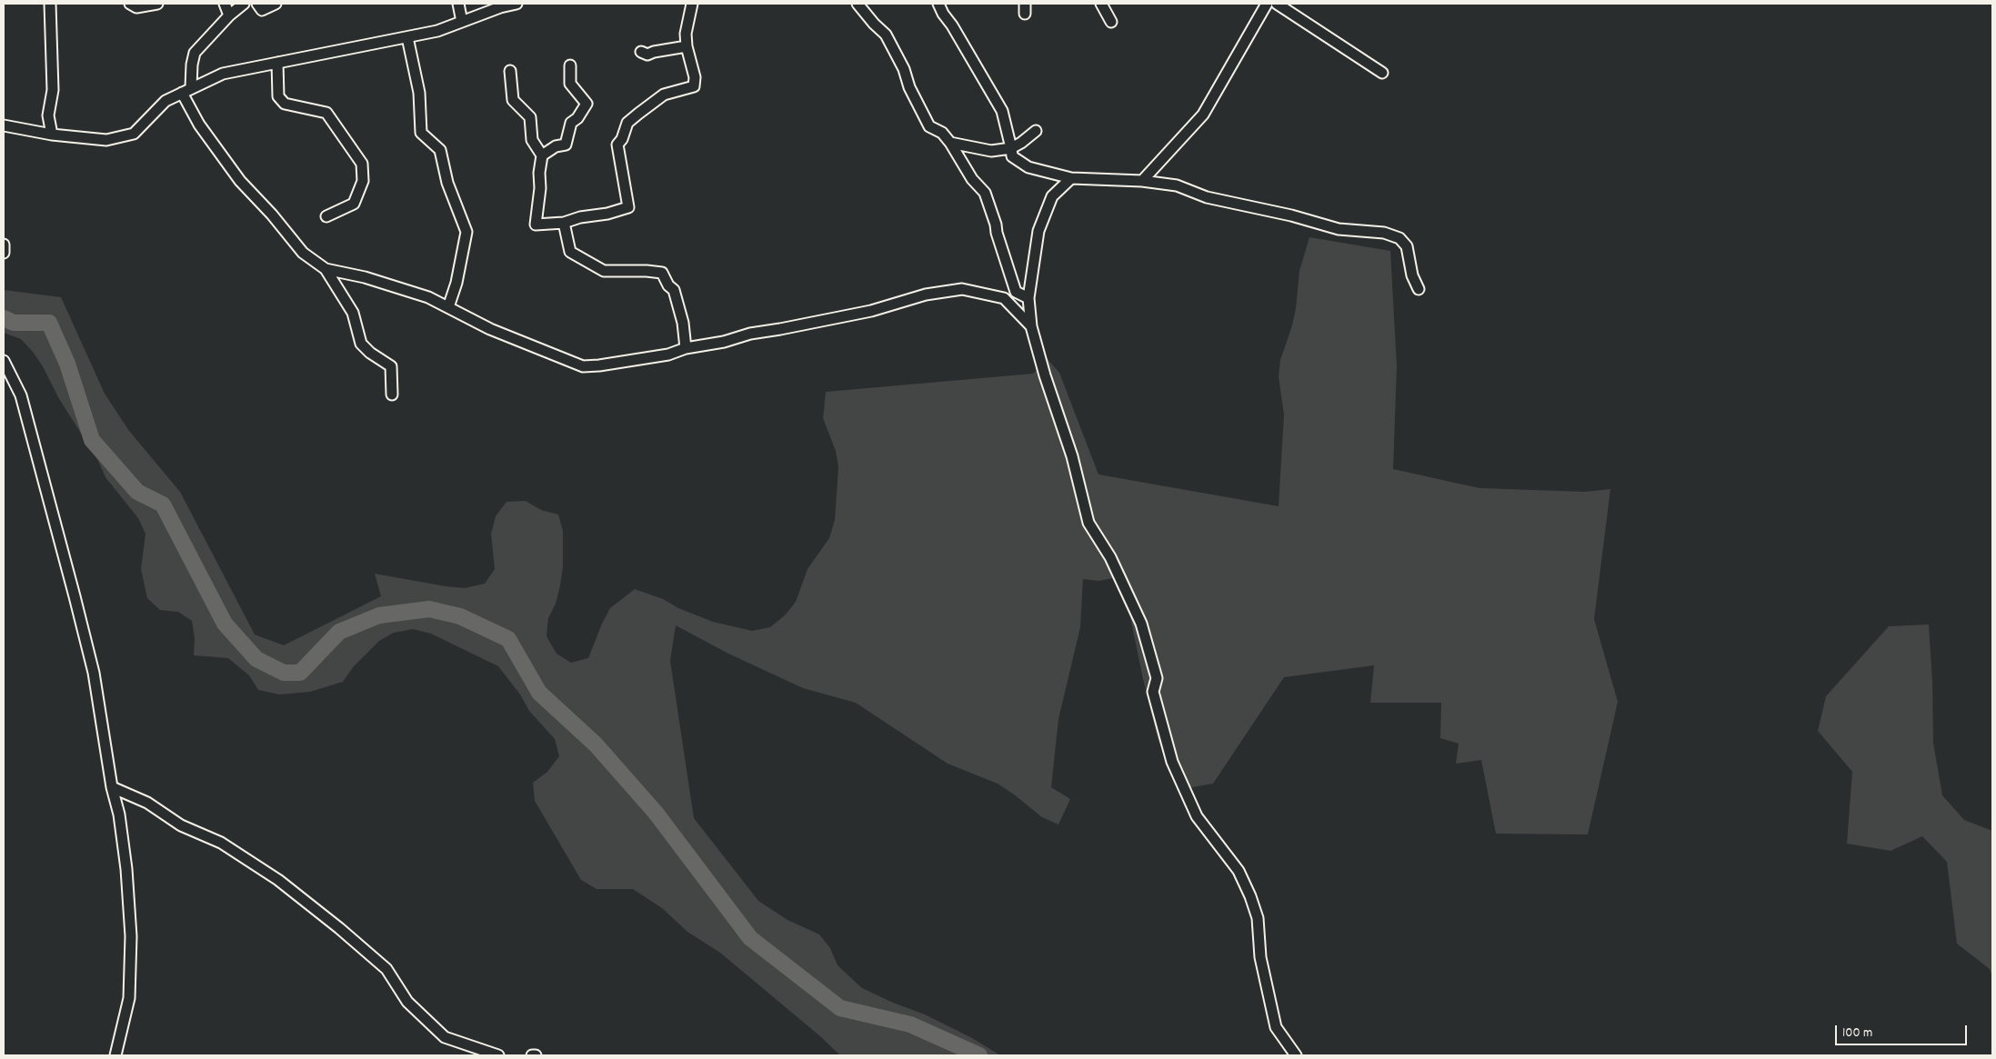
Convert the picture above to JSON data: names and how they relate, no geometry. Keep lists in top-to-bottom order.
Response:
{
  "scale_bar": "100 m"
}
